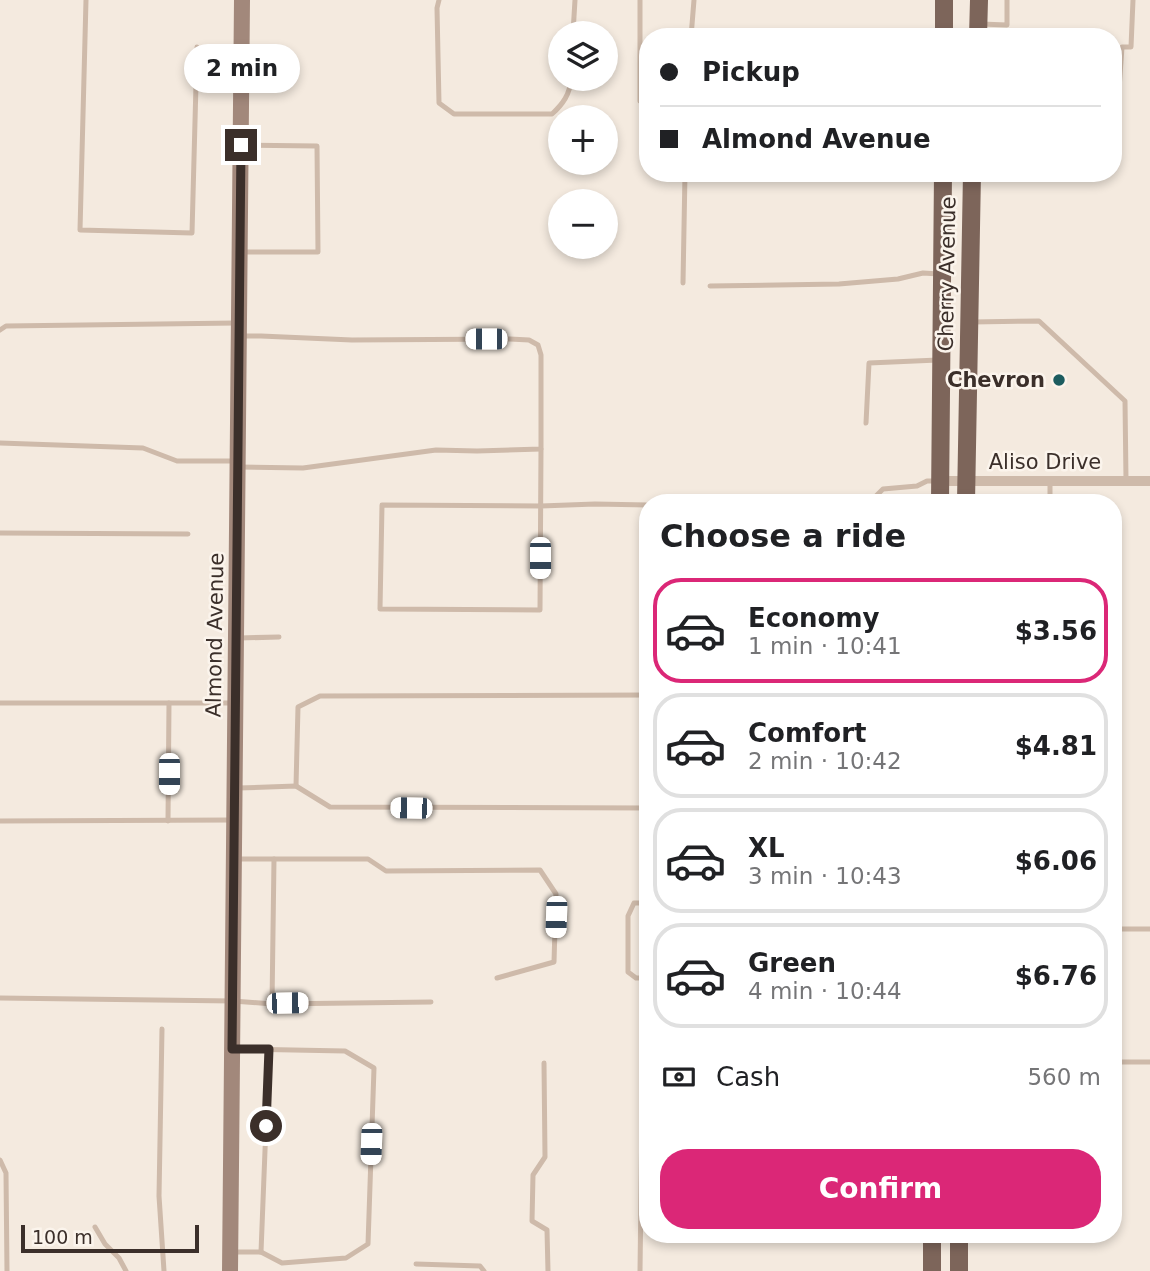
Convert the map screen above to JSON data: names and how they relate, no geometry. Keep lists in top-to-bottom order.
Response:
{
  "streets": {
    "main road": ["Cherry Avenue"],
    "street": ["Aliso Drive", "Almond Avenue"]
  },
  "crossings": [
    ["Cherry Avenue", "Aliso Drive"]
  ],
  "places": ["Chevron"],
  "scale_bar": "100 m",
  "page": {
    "map_buttons": ["+", "−"],
    "banner": ["Pickup", "Almond Avenue"],
    "bubble": "2 min",
    "heading": "Choose a ride",
    "list": [
      {
        "name": "Economy",
        "note": "1 min · 10:41",
        "value": "$3.56"
      },
      {
        "name": "Comfort",
        "note": "2 min · 10:42",
        "value": "$4.81"
      },
      {
        "name": "XL",
        "note": "3 min · 10:43",
        "value": "$6.06"
      },
      {
        "name": "Green",
        "note": "4 min · 10:44",
        "value": "$6.76"
      }
    ],
    "pay": ["Cash", "560 m"],
    "buttons": "Confirm",
    "scale": "100 m"
  }
}
